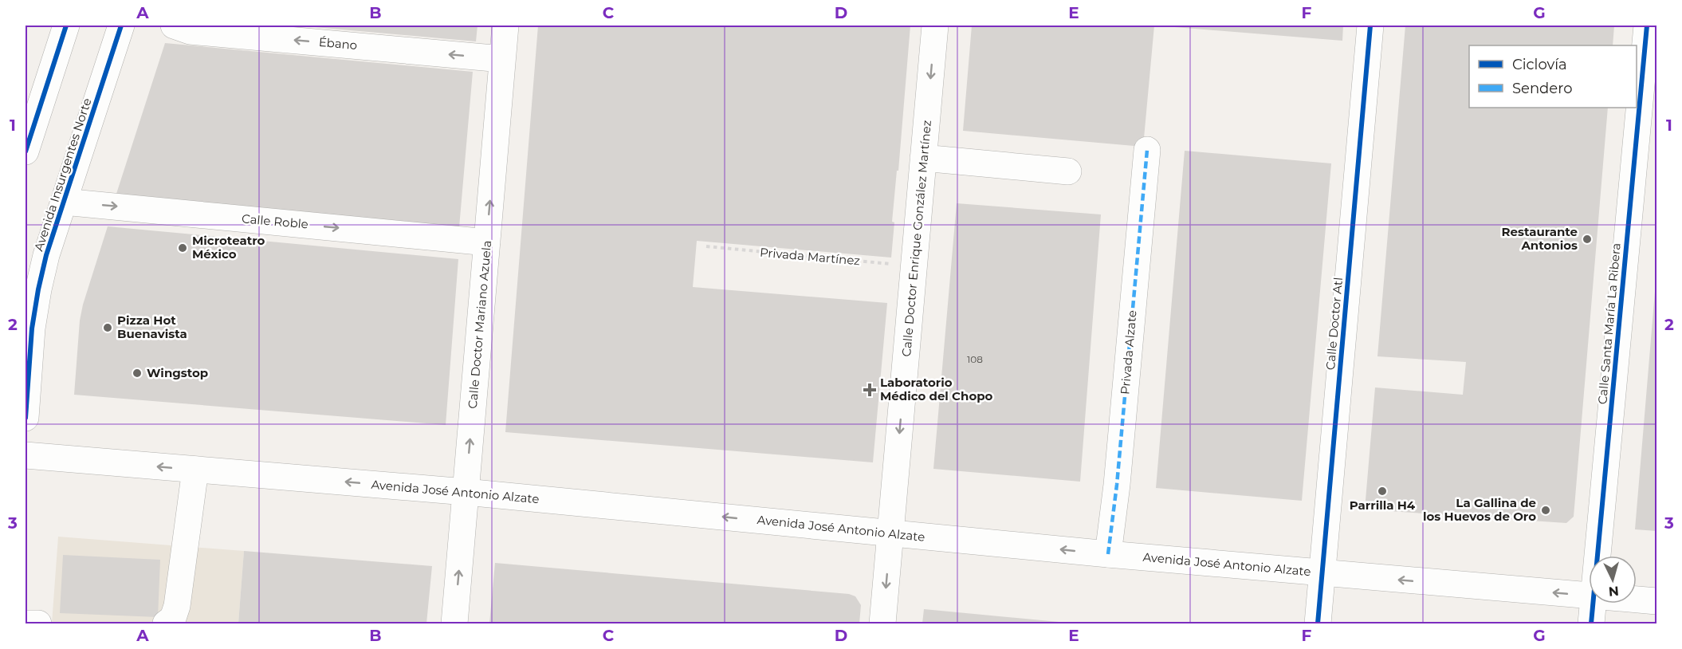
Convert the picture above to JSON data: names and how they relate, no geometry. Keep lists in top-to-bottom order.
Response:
{
  "streets": {
    "street": [
      "Ébano",
      "Avenida Insurgentes Norte",
      "Calle Roble",
      "Calle Doctor Enrique González Martínez",
      "Calle Doctor Atl",
      "Calle Santa María La Ribera",
      "Calle Doctor Mariano Azuela",
      "Privada Alzate",
      "Avenida José Antonio Alzate"
    ],
    "path": ["Privada Martínez"]
  },
  "crossings": [
    ["Ébano", "Calle Doctor Mariano Azuela"],
    ["Avenida Insurgentes Norte", "Calle Roble"],
    ["Calle Roble", "Calle Doctor Mariano Azuela"],
    ["Calle Doctor Enrique González Martínez", "Privada Martínez"],
    ["Calle Doctor Enrique González Martínez", "Avenida José Antonio Alzate"],
    ["Calle Doctor Atl", "Avenida José Antonio Alzate"],
    ["Calle Doctor Mariano Azuela", "Avenida José Antonio Alzate"],
    ["Privada Alzate", "Avenida José Antonio Alzate"]
  ],
  "one_way": [
    "Ébano",
    "Calle Roble",
    "Calle Doctor Enrique González Martínez",
    "Calle Doctor Mariano Azuela",
    "Avenida José Antonio Alzate"
  ],
  "places": {
    "other": [
      "Restaurante Antonios",
      "Microteatro México",
      "Pizza Hot Buenavista",
      "Wingstop",
      "Parrilla H4",
      "La Gallina de los Huevos de Oro"
    ],
    "health": ["Laboratorio Médico del Chopo"]
  },
  "house_numbers": ["108"],
  "legend": ["Ciclovía", "Sendero"],
  "north": "bottom",
  "grid": {
    "columns": [
      "A",
      "B",
      "C",
      "D",
      "E",
      "F",
      "G"
    ],
    "rows": ["1", "2", "3"]
  }
}
